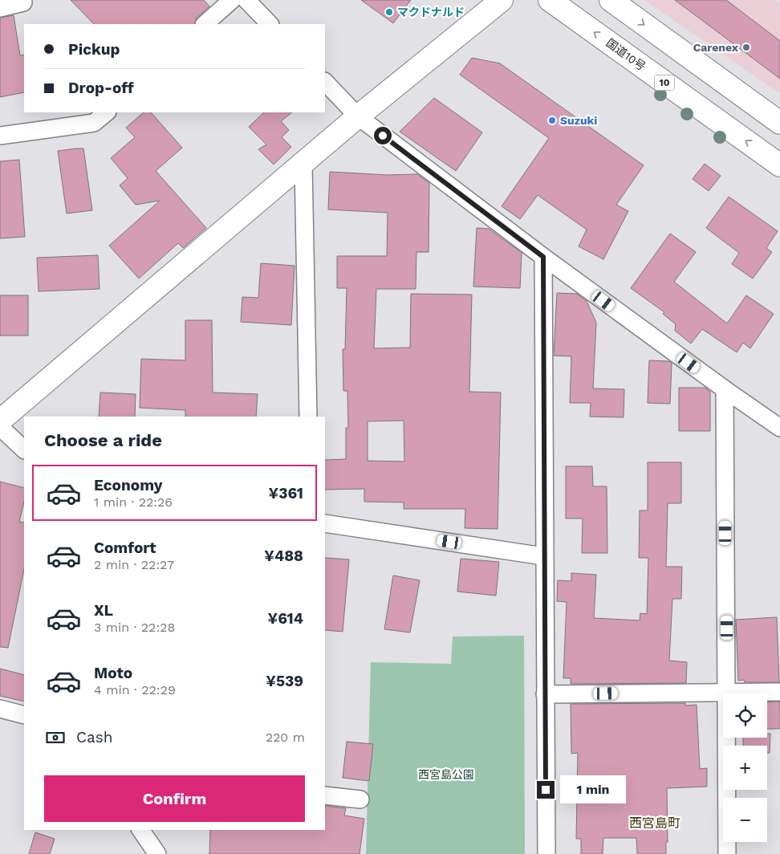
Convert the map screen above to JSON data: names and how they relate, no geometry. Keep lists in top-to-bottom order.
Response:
{
  "streets": {
    "main road": ["国道10号", "10"]
  },
  "districts": ["西宮島町"],
  "parks": ["西宮島公園"],
  "places": ["マクドナルド", "Carenex", "Suzuki"],
  "page": {
    "banner": ["Pickup", "Drop-off"],
    "heading": "Choose a ride",
    "list": [
      {
        "name": "Economy",
        "note": "1 min · 22:26",
        "value": "¥361"
      },
      {
        "name": "Comfort",
        "note": "2 min · 22:27",
        "value": "¥488"
      },
      {
        "name": "XL",
        "note": "3 min · 22:28",
        "value": "¥614"
      },
      {
        "name": "Moto",
        "note": "4 min · 22:29",
        "value": "¥539"
      }
    ],
    "map_buttons": ["+", "−"],
    "pay": ["Cash", "220 m"],
    "buttons": "Confirm",
    "bubble": "1 min"
  }
}
